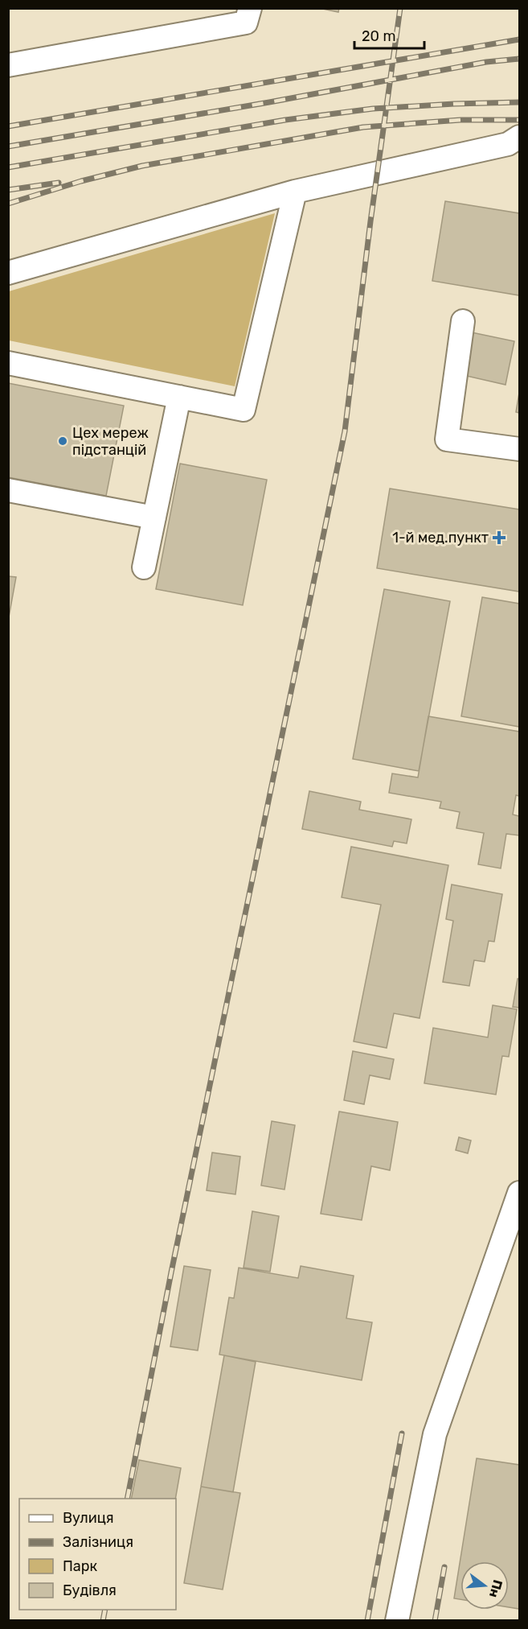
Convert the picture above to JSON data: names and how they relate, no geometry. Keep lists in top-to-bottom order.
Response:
{
  "places": {
    "other": ["Цех мереж підстанцій"],
    "health": ["1-й мед.пункт"]
  },
  "legend": [
    "Вулиця",
    "Залізниця",
    "Парк",
    "Будівля"
  ],
  "scale_bar": "20 m",
  "north": "right"
}
